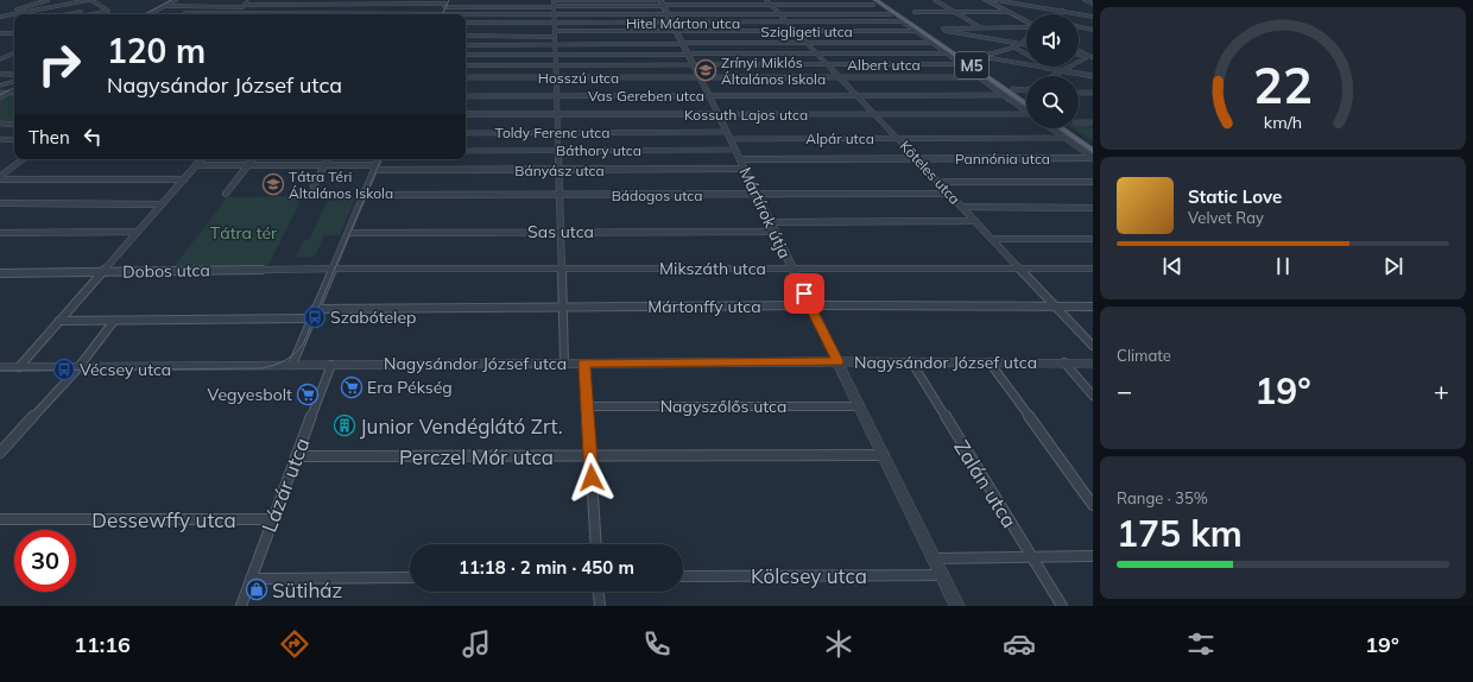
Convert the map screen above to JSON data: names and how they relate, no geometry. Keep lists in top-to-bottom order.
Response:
{
  "streets": {
    "main road": ["M5"],
    "street": [
      "Hitel Márton utca",
      "Szigligeti utca",
      "Albert utca",
      "Hosszú utca",
      "Vas Gereben utca",
      "Kossuth Lajos utca",
      "Toldy Ferenc utca",
      "Alpár utca",
      "Báthory utca",
      "Pannónia utca",
      "Bányász utca",
      "Köteles utca",
      "Bádogos utca",
      "Mártírok útja",
      "Sas utca",
      "Mikszáth utca",
      "Dobos utca",
      "Mártonffy utca",
      "Nagysándor József utca",
      "Nagyszőlős utca",
      "Perczel Mór utca",
      "Zalán utca",
      "Lázár utca",
      "Dessewffy utca",
      "Kölcsey utca"
    ]
  },
  "crossings": [
    ["Hitel Márton utca", "Köteles utca"],
    ["Hitel Márton utca", "Mártírok útja"],
    ["Szigligeti utca", "Köteles utca"],
    ["Szigligeti utca", "Mártírok útja"],
    ["Albert utca", "Köteles utca"],
    ["Albert utca", "Mártírok útja"],
    ["Hosszú utca", "Köteles utca"],
    ["Hosszú utca", "Mártírok útja"],
    ["Vas Gereben utca", "Köteles utca"],
    ["Vas Gereben utca", "Mártírok útja"],
    ["Kossuth Lajos utca", "Köteles utca"],
    ["Kossuth Lajos utca", "Mártírok útja"],
    ["Toldy Ferenc utca", "Alpár utca"],
    ["Toldy Ferenc utca", "Mártírok útja"],
    ["Alpár utca", "Köteles utca"],
    ["Alpár utca", "Mártírok útja"],
    ["Báthory utca", "Mártírok útja"],
    ["Pannónia utca", "Köteles utca"],
    ["Pannónia utca", "Mártírok útja"],
    ["Bányász utca", "Mártírok útja"],
    ["Köteles utca", "Bádogos utca"],
    ["Köteles utca", "Mikszáth utca"],
    ["Köteles utca", "Mártonffy utca"],
    ["Bádogos utca", "Mártírok útja"],
    ["Mártírok útja", "Sas utca"],
    ["Mártírok útja", "Mikszáth utca"],
    ["Mártírok útja", "Mártonffy utca"],
    ["Mártírok útja", "Nagysándor József utca"],
    ["Mártírok útja", "Nagyszőlős utca"],
    ["Mártírok útja", "Perczel Mór utca"],
    ["Mártírok útja", "Kölcsey utca"],
    ["Mikszáth utca", "Dobos utca"],
    ["Nagysándor József utca", "Zalán utca"],
    ["Nagysándor József utca", "Lázár utca"],
    ["Perczel Mór utca", "Lázár utca"],
    ["Lázár utca", "Dessewffy utca"]
  ],
  "parks": ["Tátra tér"],
  "places": {
    "school or university": ["Zrínyi Miklós Általános Iskola", "Tátra Téri Általános Iskola"],
    "bus stop": ["Szabótelep", "Vécsey utca"],
    "supermarket": ["Era Pékség", "Vegyesbolt"],
    "building": ["Junior Vendéglátó Zrt."],
    "shop": ["Sütiház"]
  },
  "page": {
    "turn": ["120 m", "Nagysándor József utca"],
    "then": "Then",
    "song": ["Static Love", "Velvet Ray"],
    "tile": [
      "Climate",
      ["Range · 35%", "175 km"]
    ],
    "heat": ["−", "19°", "+"],
    "limit": "30",
    "trip": "11:18 · 2 min · 450 m",
    "tabs": ["11:16", "19°"],
    "gauge": ["22", "km/h"]
  }
}
